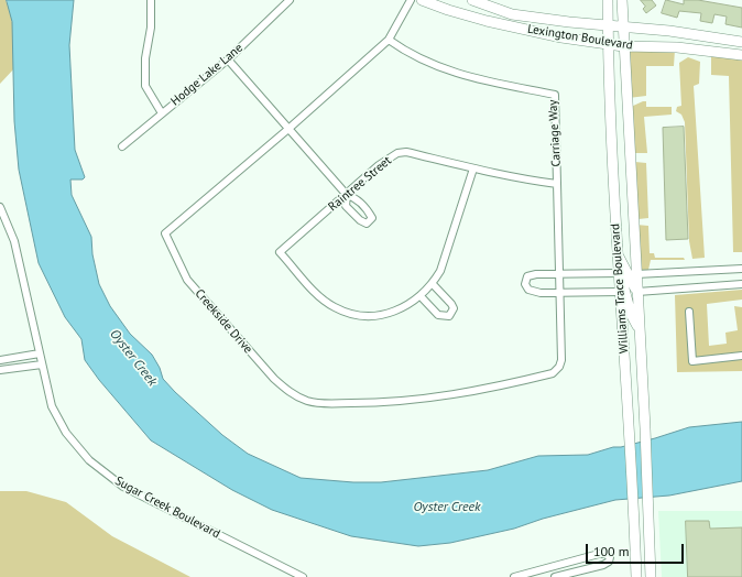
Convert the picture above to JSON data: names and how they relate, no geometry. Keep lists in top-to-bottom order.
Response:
{
  "streets": {
    "main road": ["Lexington Boulevard", "Williams Trace Boulevard"],
    "street": [
      "Hodge Lake Lane",
      "Carriage Way",
      "Raintree Street",
      "Creekside Drive",
      "Sugar Creek Boulevard"
    ]
  },
  "crossings": [
    ["Lexington Boulevard", "Williams Trace Boulevard"],
    ["Carriage Way", "Raintree Street"],
    ["Carriage Way", "Creekside Drive"]
  ],
  "water": ["Oyster Creek"],
  "scale_bar": "100 m"
}
